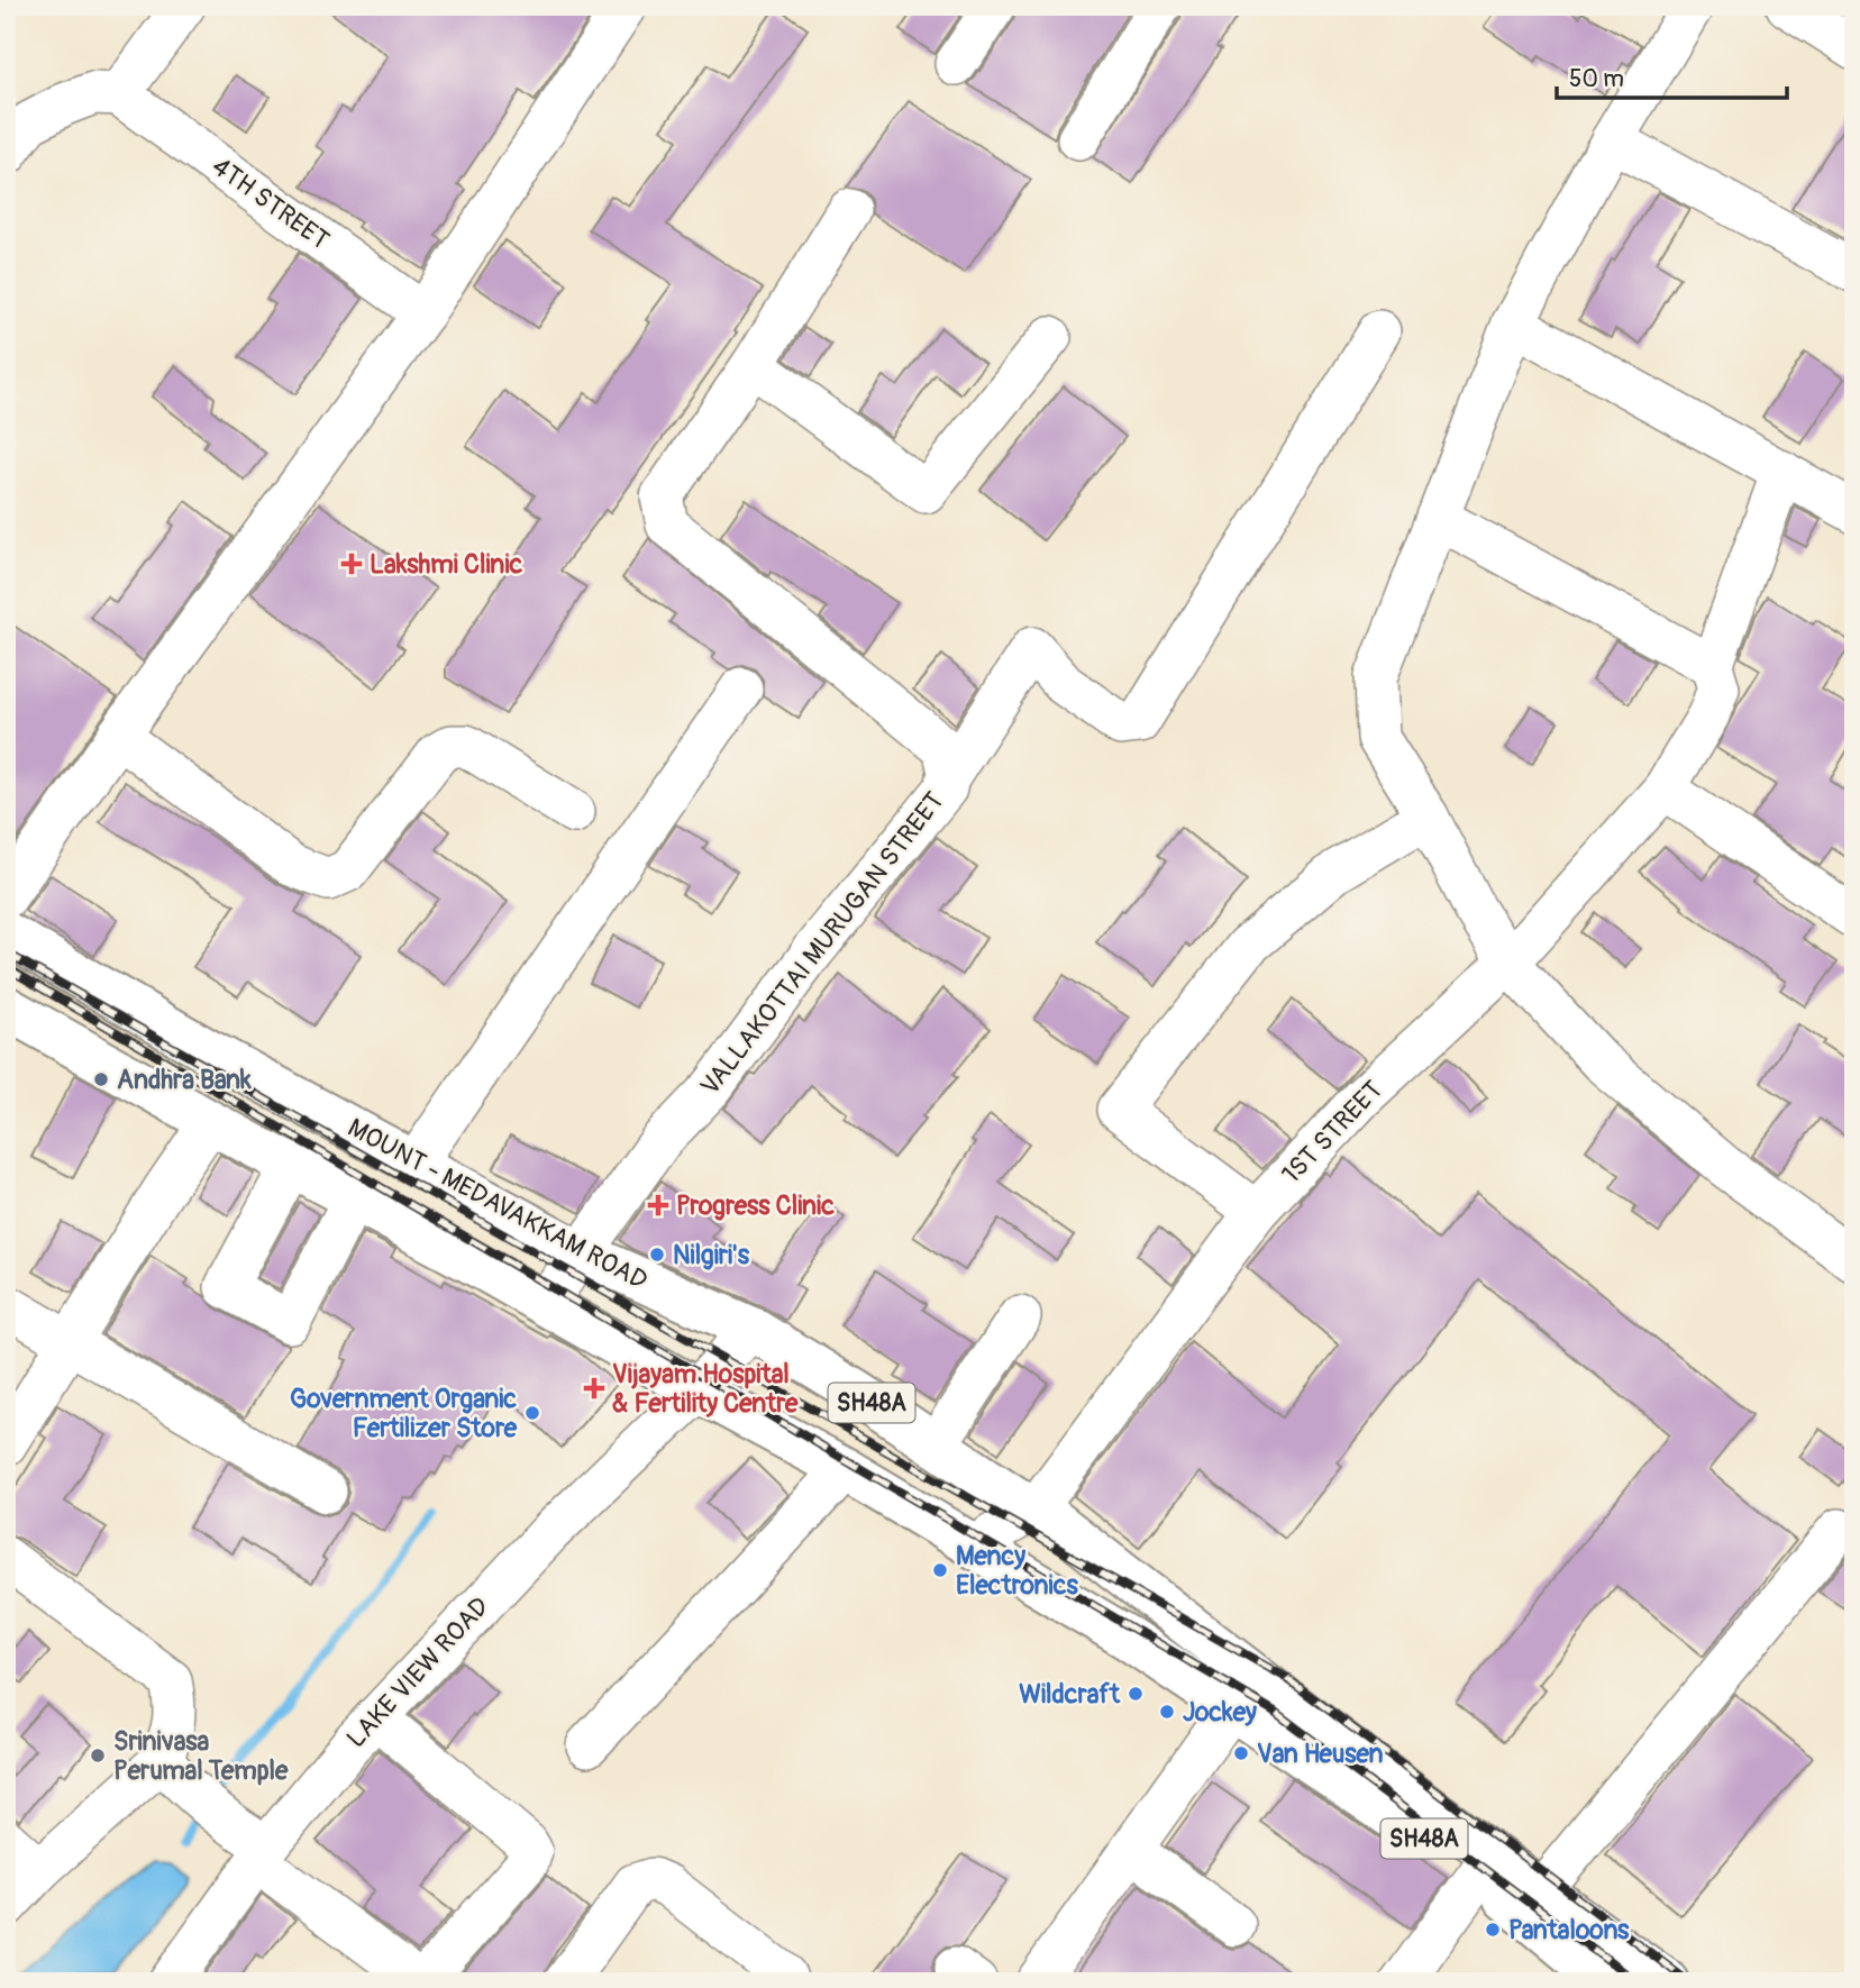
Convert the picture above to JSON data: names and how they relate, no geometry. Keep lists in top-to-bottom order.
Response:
{
  "streets": {
    "main road": ["MOUNT - MEDAVAKKAM ROAD", "SH48A"],
    "street": [
      "4TH STREET",
      "VALLAKOTTAI MURUGAN STREET",
      "1ST STREET",
      "LAKE VIEW ROAD"
    ]
  },
  "crossings": [
    ["VALLAKOTTAI MURUGAN STREET", "MOUNT - MEDAVAKKAM ROAD"],
    ["1ST STREET", "MOUNT - MEDAVAKKAM ROAD"],
    ["MOUNT - MEDAVAKKAM ROAD", "LAKE VIEW ROAD"]
  ],
  "places": {
    "health": ["Lakshmi Clinic", "Progress Clinic", "Vijayam Hospital & Fertility Centre"],
    "other": [
      "Andhra Bank",
      "Nilgiri's",
      "Government Organic Fertilizer Store",
      "Mency Electronics",
      "Wildcraft",
      "Jockey",
      "Van Heusen",
      "Srinivasa Perumal Temple",
      "Pantaloons"
    ]
  },
  "scale_bar": "50 m"
}
